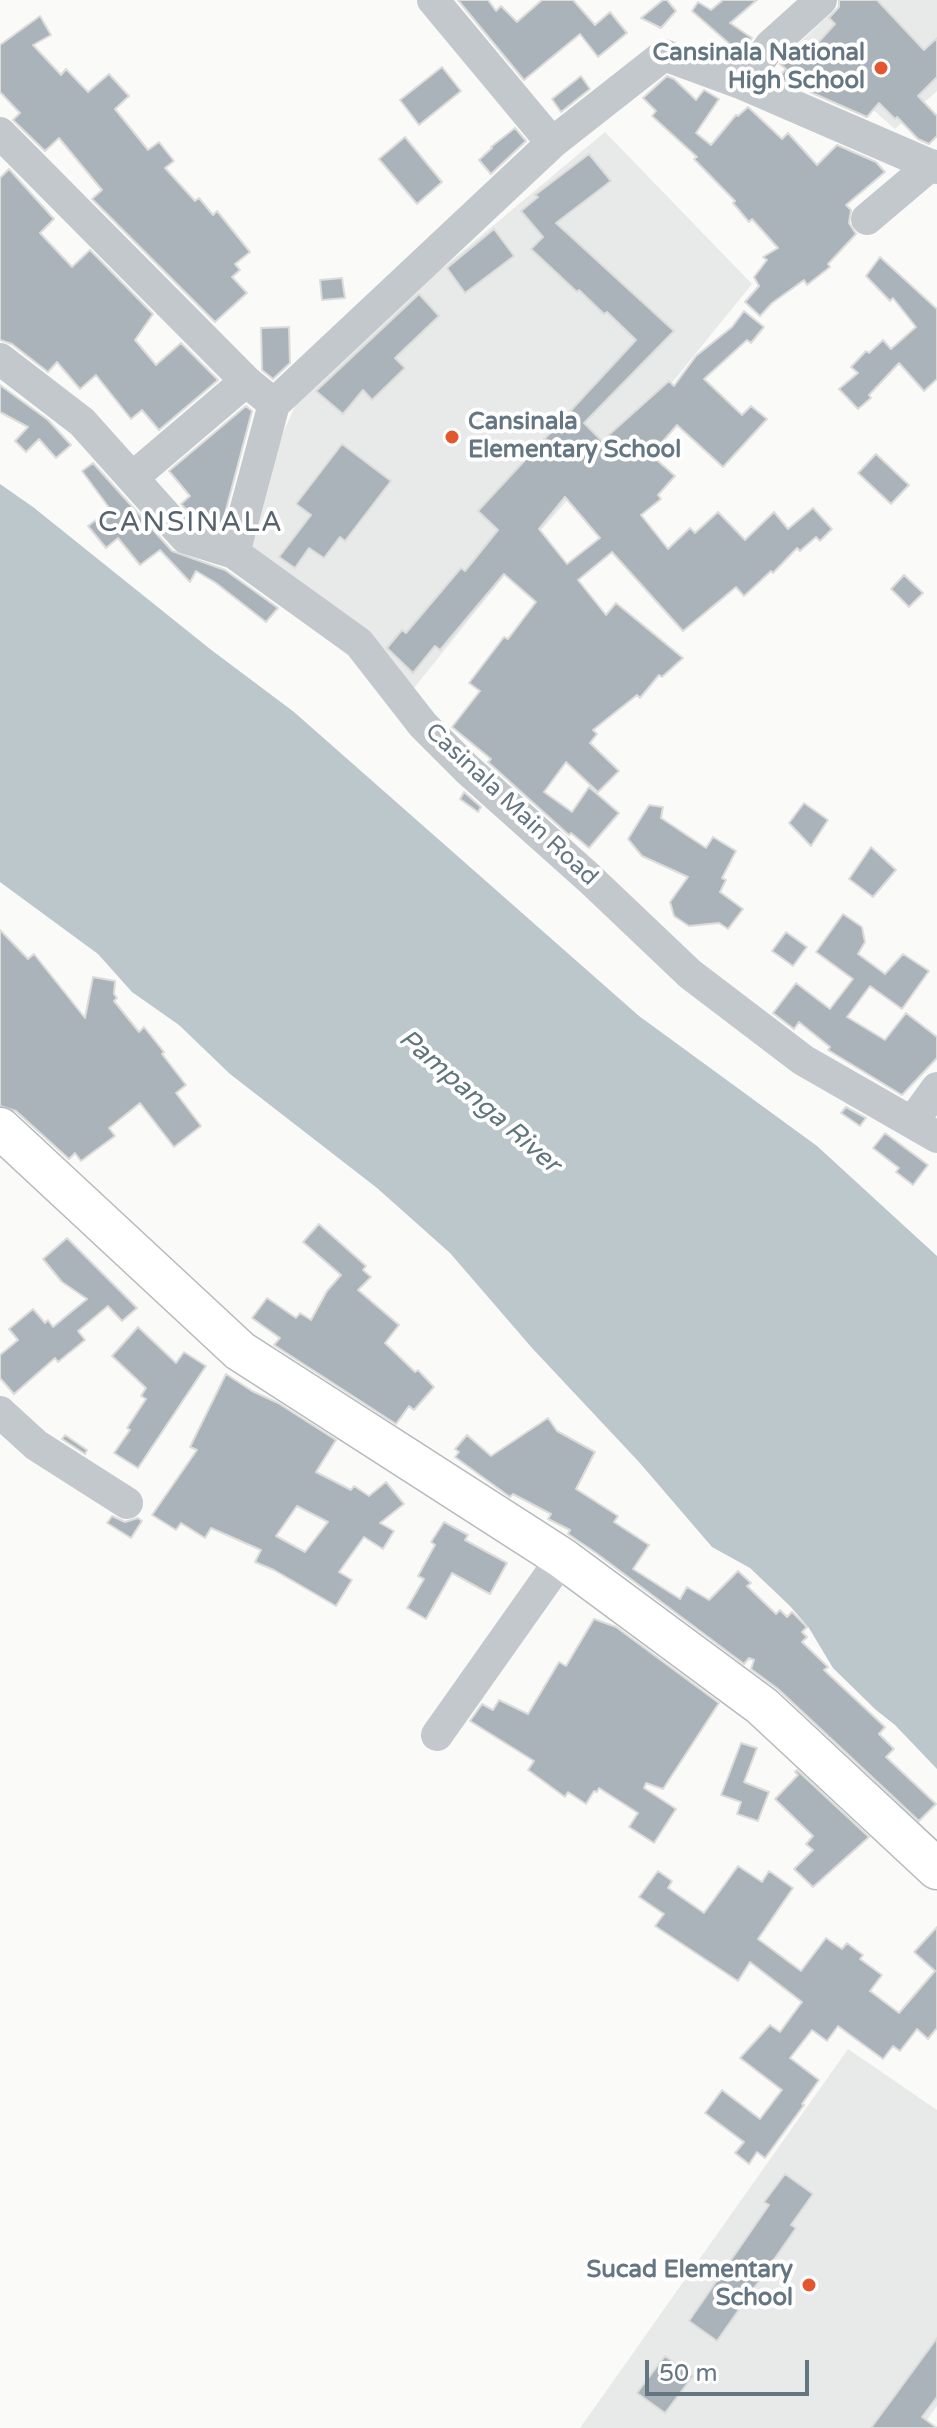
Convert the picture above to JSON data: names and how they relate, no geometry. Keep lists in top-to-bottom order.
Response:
{
  "streets": {
    "street": ["Casinala Main Road"]
  },
  "districts": ["CANSINALA"],
  "water": ["Pampanga River"],
  "places": ["Cansinala National High School", "Cansinala Elementary School", "Sucad Elementary School"],
  "scale_bar": "50 m"
}
